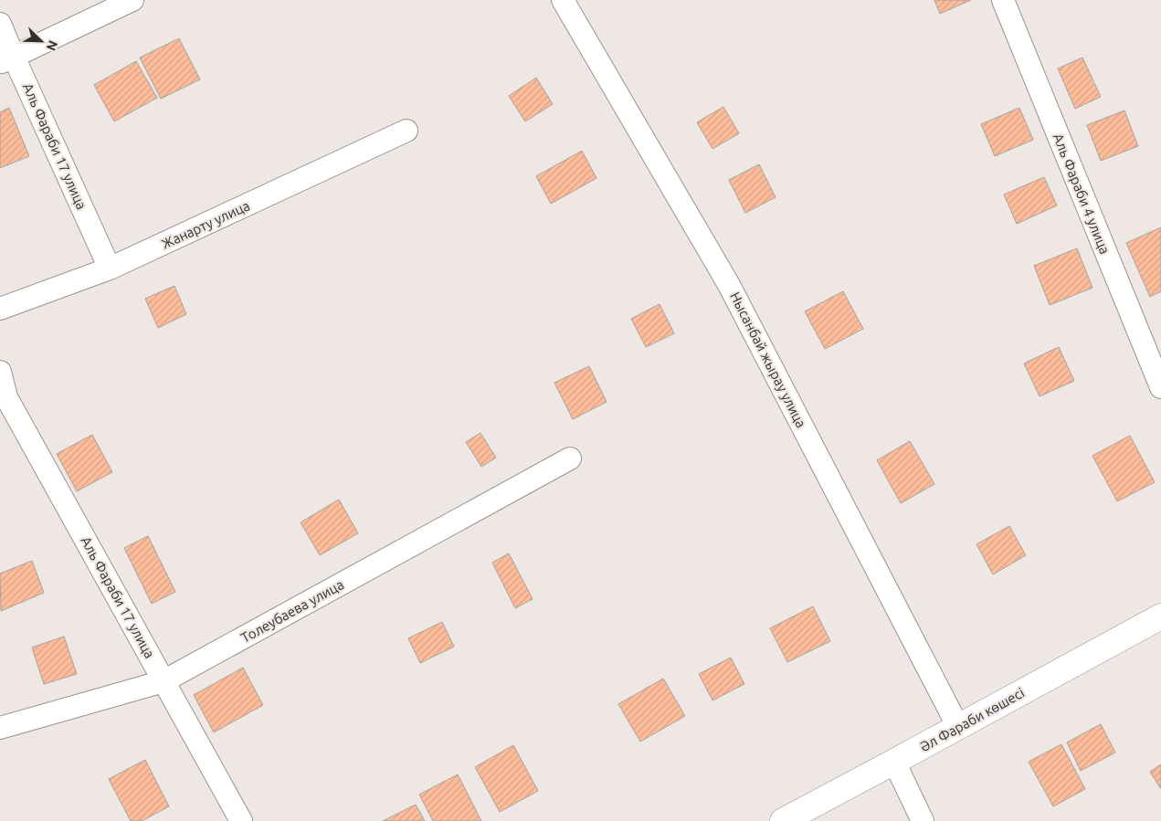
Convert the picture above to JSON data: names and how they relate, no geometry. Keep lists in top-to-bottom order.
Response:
{
  "streets": {
    "street": [
      "Аль Фараби 17 улица",
      "Аль Фараби 4 улица",
      "Жанарту улица",
      "Нысанбай жырау улица",
      "Толеубаева улица",
      "Әл Фараби көшесі"
    ]
  },
  "crossings": [
    ["Аль Фараби 17 улица", "Жанарту улица"],
    ["Аль Фараби 17 улица", "Толеубаева улица"],
    ["Нысанбай жырау улица", "Әл Фараби көшесі"]
  ],
  "north": "bottom right"
}
